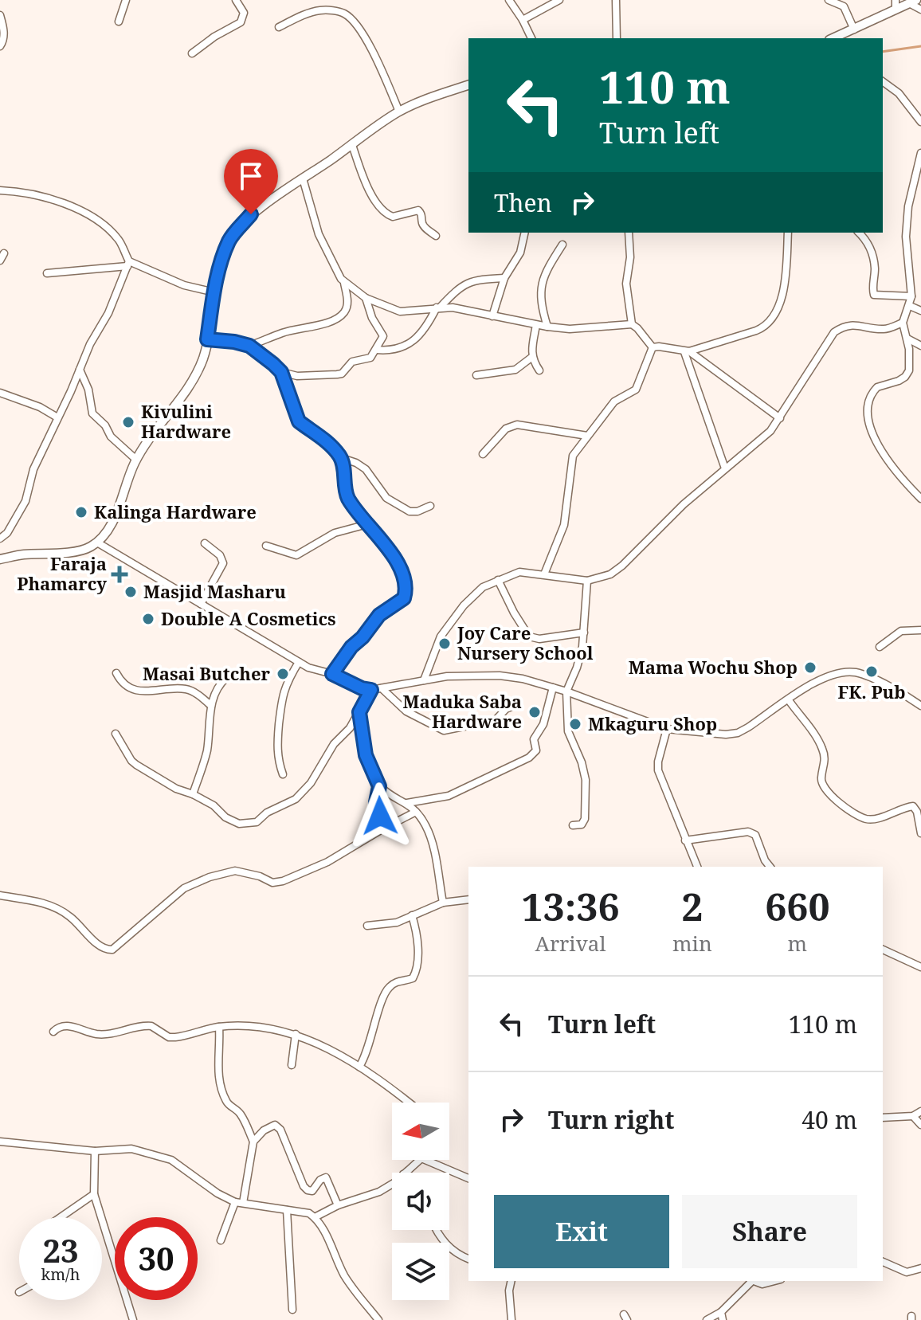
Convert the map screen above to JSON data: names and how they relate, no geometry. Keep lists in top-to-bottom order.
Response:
{
  "places": {
    "other": [
      "Kivulini Hardware",
      "Kalinga Hardware",
      "Masjid Masharu",
      "Double A Cosmetics",
      "Joy Care Nursery School",
      "Mama Wochu Shop",
      "FK. Pub",
      "Masai Butcher",
      "Maduka Saba Hardware",
      "Mkaguru Shop"
    ],
    "health": ["Faraja Phamarcy"]
  },
  "north": "left",
  "page": {
    "turn": ["110 m", "Turn left"],
    "then": "Then",
    "eta": [
      "13:36",
      "Arrival",
      "2",
      "min",
      "660",
      "m"
    ],
    "list": [
      {
        "name": "Turn left",
        "value": "110 m"
      },
      {
        "name": "Turn right",
        "value": "40 m"
      }
    ],
    "buttons": ["Exit", "Share"],
    "speed": "23 km/h",
    "limit": "30"
  }
}
